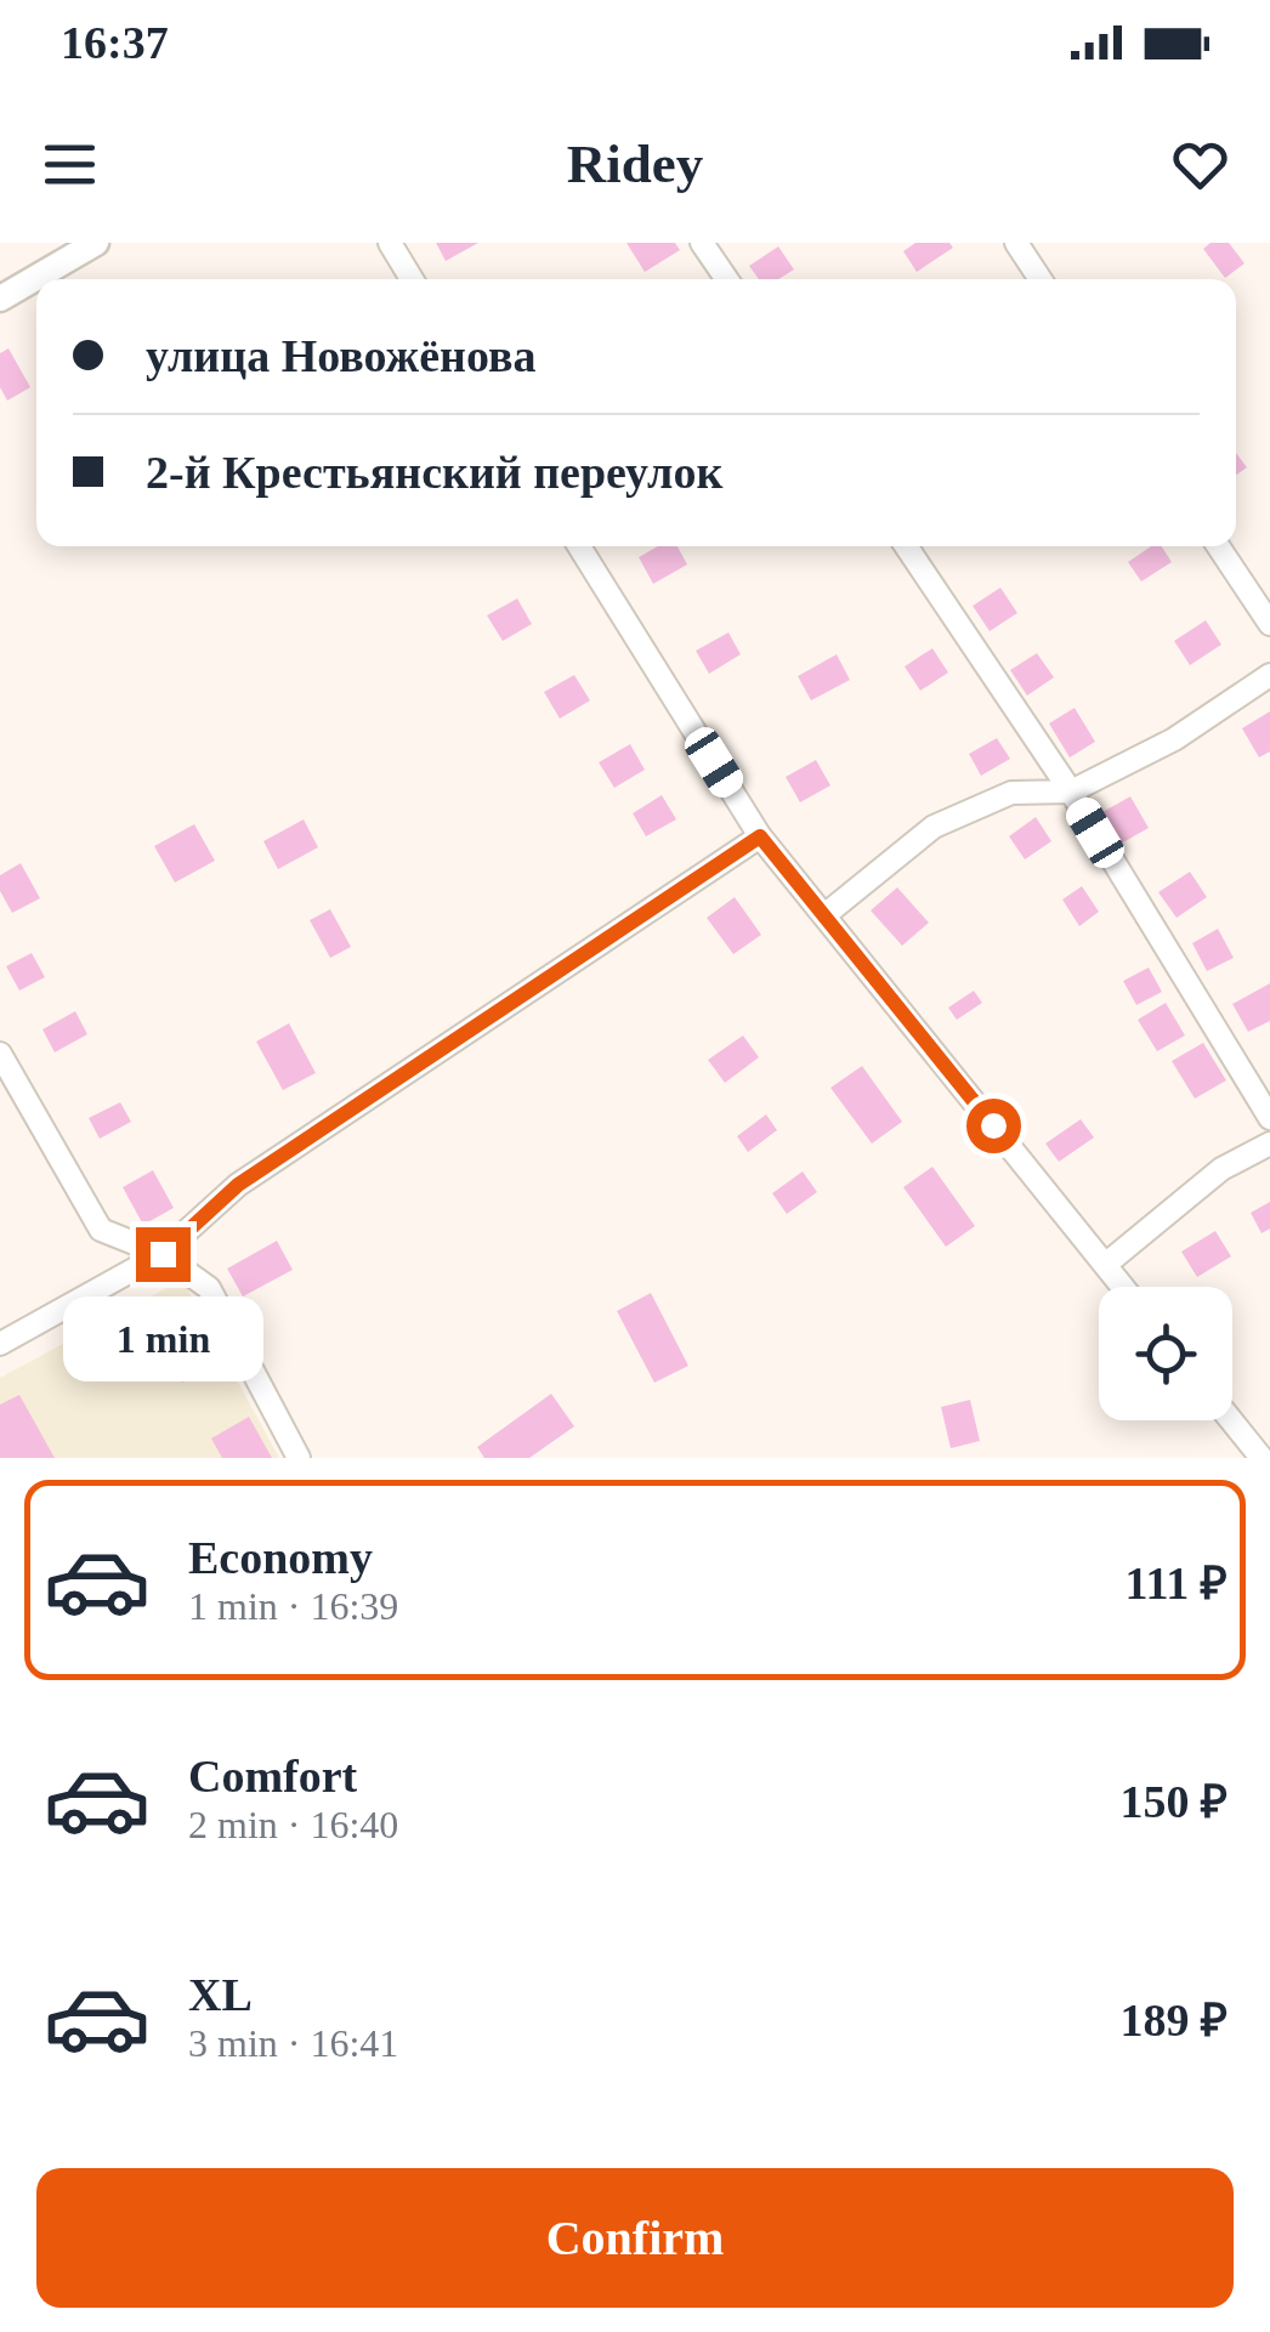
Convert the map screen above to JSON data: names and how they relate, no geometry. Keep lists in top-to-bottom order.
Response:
{
  "page": {
    "status": "16:37",
    "header": "Ridey",
    "banner": ["улица Новожёнова", "2-й Крестьянский переулок"],
    "bubble": "1 min",
    "list": [
      {
        "name": "Economy",
        "note": "1 min · 16:39",
        "value": "111 ₽"
      },
      {
        "name": "Comfort",
        "note": "2 min · 16:40",
        "value": "150 ₽"
      },
      {
        "name": "XL",
        "note": "3 min · 16:41",
        "value": "189 ₽"
      }
    ],
    "buttons": "Confirm"
  }
}
